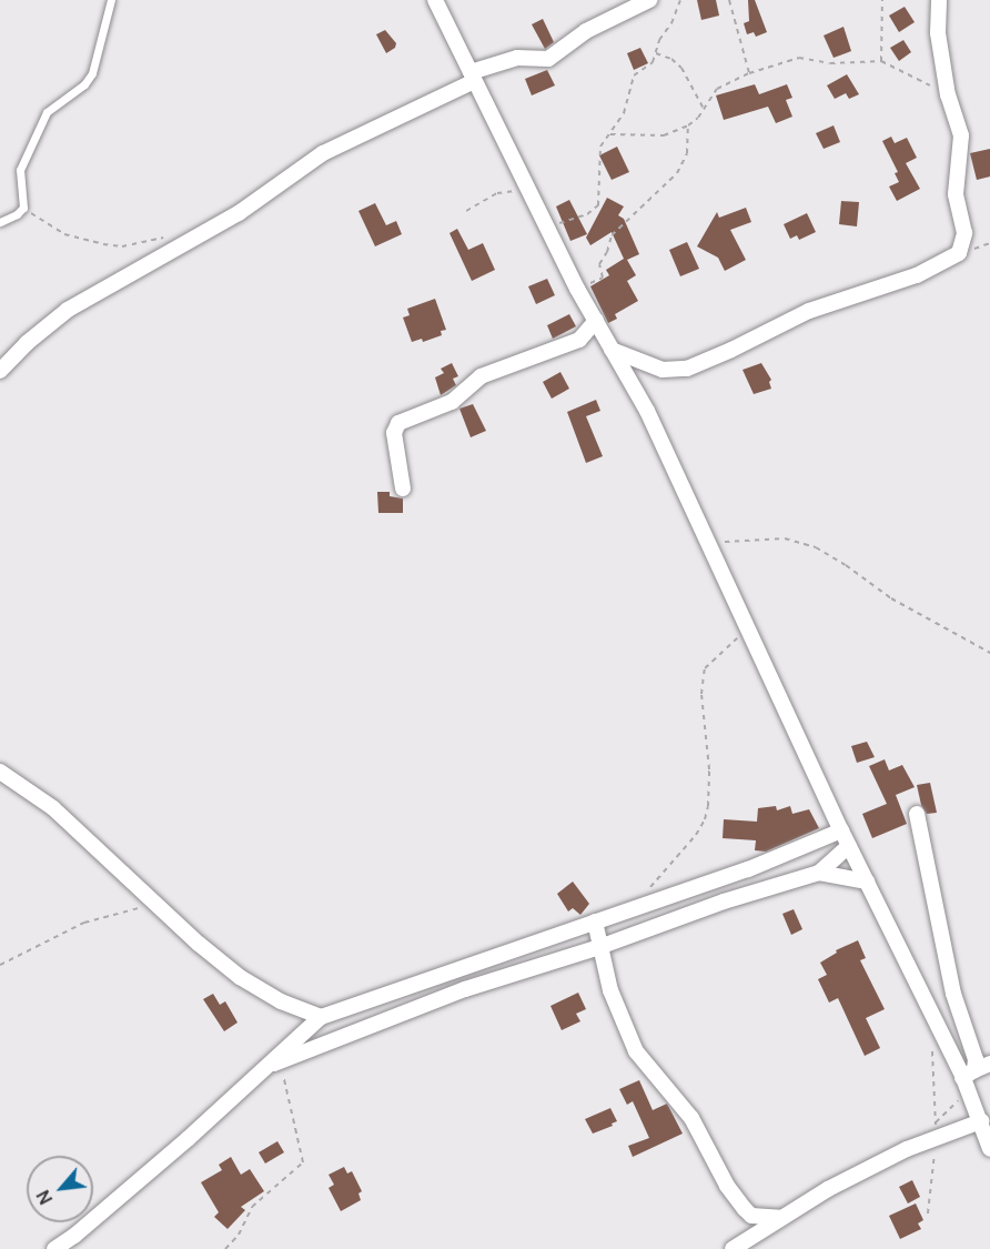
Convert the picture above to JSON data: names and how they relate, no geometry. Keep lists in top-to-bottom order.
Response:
{
  "north": "bottom left"
}
